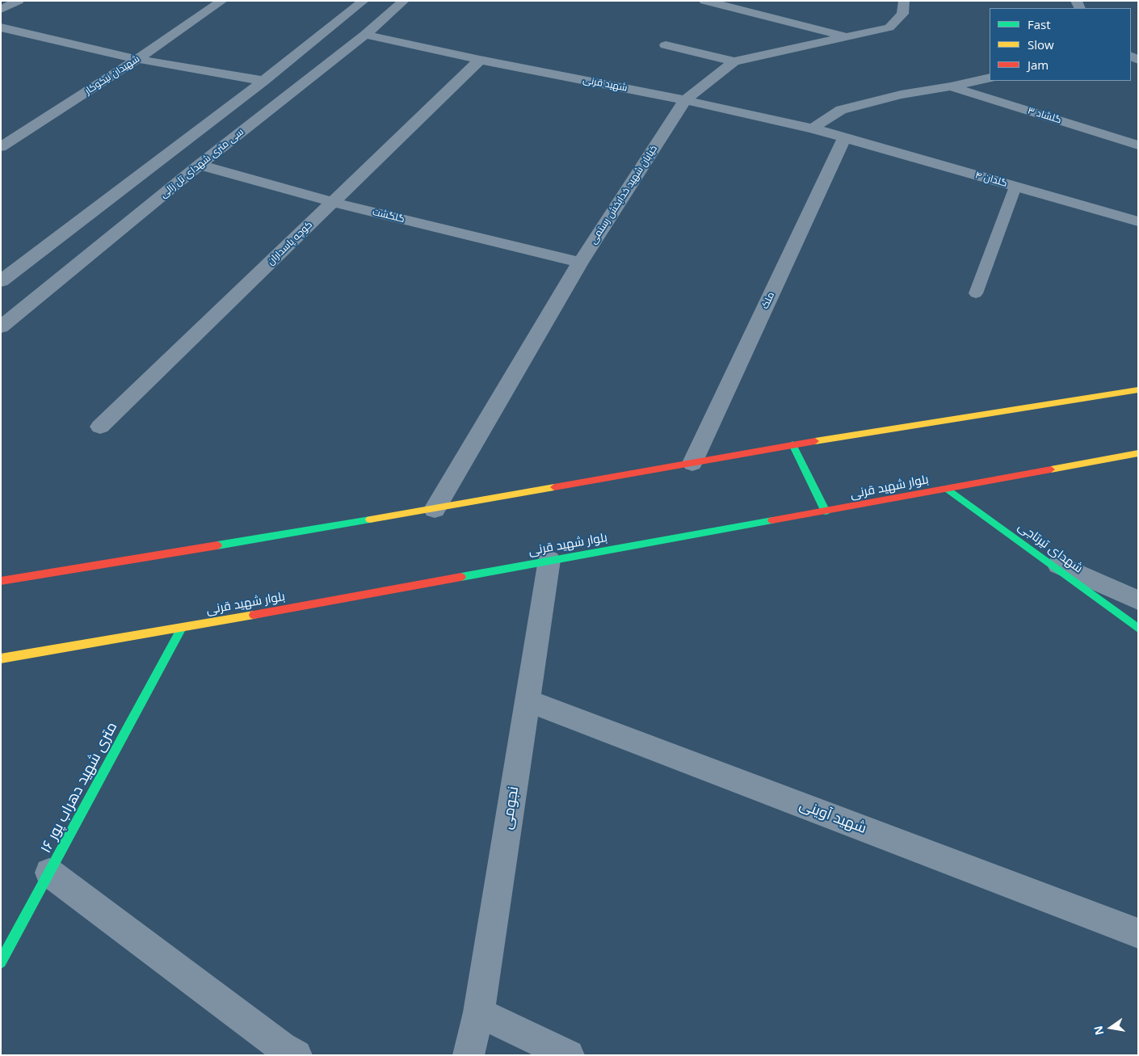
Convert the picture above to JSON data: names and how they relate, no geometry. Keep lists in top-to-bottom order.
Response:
{
  "streets": {
    "main road": ["بلوار شهید قرنی", "شهدای تیرتاجی", "۱۶ متری شهید دهراب پور"],
    "street": [
      "شهیدان نیکوکار",
      "شهید قرنی",
      "گلشاد ۳",
      "سی متری شهدای تل زالی",
      "گلدان ۴",
      "خیابان شهید خدابخش رستمی",
      "گلگشت",
      "کوچه پاسداران",
      "ملک",
      "نجومی",
      "شهید آوینی"
    ]
  },
  "crossings": [
    ["شهید قرنی", "سی متری شهدای تل زالی"],
    ["شهید قرنی", "گلدان ۴"],
    ["شهید قرنی", "خیابان شهید خدابخش رستمی"],
    ["شهید قرنی", "کوچه پاسداران"],
    ["شهید قرنی", "ملک"],
    ["سی متری شهدای تل زالی", "گلگشت"],
    ["گلدان ۴", "ملک"],
    ["خیابان شهید خدابخش رستمی", "گلگشت"],
    ["گلگشت", "کوچه پاسداران"],
    ["بلوار شهید قرنی", "شهدای تیرتاجی"],
    ["بلوار شهید قرنی", "۱۶ متری شهید دهراب پور"],
    ["بلوار شهید قرنی", "نجومی"],
    ["نجومی", "شهید آوینی"]
  ],
  "legend": ["Fast", "Slow", "Jam"],
  "north": "left"
}
